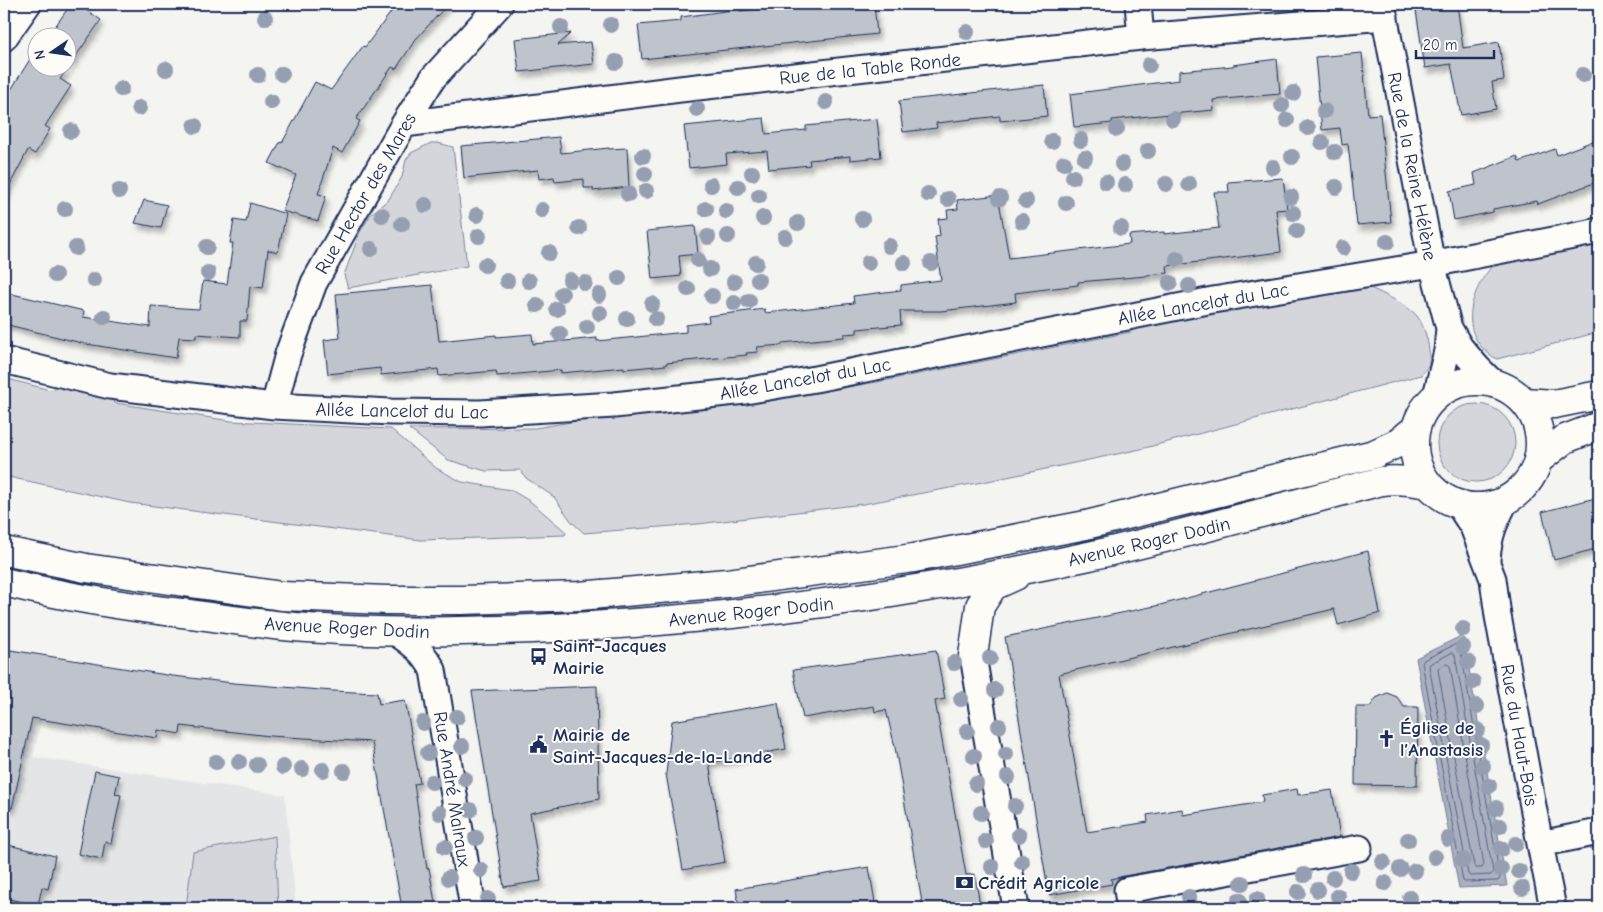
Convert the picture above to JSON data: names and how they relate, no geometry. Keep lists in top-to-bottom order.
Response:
{
  "streets": {
    "main road": ["Avenue Roger Dodin"],
    "street": [
      "Rue de la Table Ronde",
      "Rue de la Reine Hélène",
      "Rue Hector des Mares",
      "Allée Lancelot du Lac",
      "Rue du Haut-Bois",
      "Rue André Malraux"
    ]
  },
  "crossings": [
    ["Rue de la Table Ronde", "Rue de la Reine Hélène"],
    ["Rue de la Table Ronde", "Rue Hector des Mares"],
    ["Rue de la Reine Hélène", "Allée Lancelot du Lac"],
    ["Rue de la Reine Hélène", "Avenue Roger Dodin"],
    ["Rue de la Reine Hélène", "Rue du Haut-Bois"],
    ["Rue Hector des Mares", "Allée Lancelot du Lac"],
    ["Avenue Roger Dodin", "Rue du Haut-Bois"],
    ["Avenue Roger Dodin", "Rue André Malraux"]
  ],
  "places": {
    "bus stop": ["Saint-Jacques Mairie"],
    "church": ["Église de l’Anastasis"],
    "public building": ["Mairie de Saint-Jacques-de-la-Lande"],
    "bank": ["Crédit Agricole"]
  },
  "scale_bar": "20 m",
  "north": "left"
}
